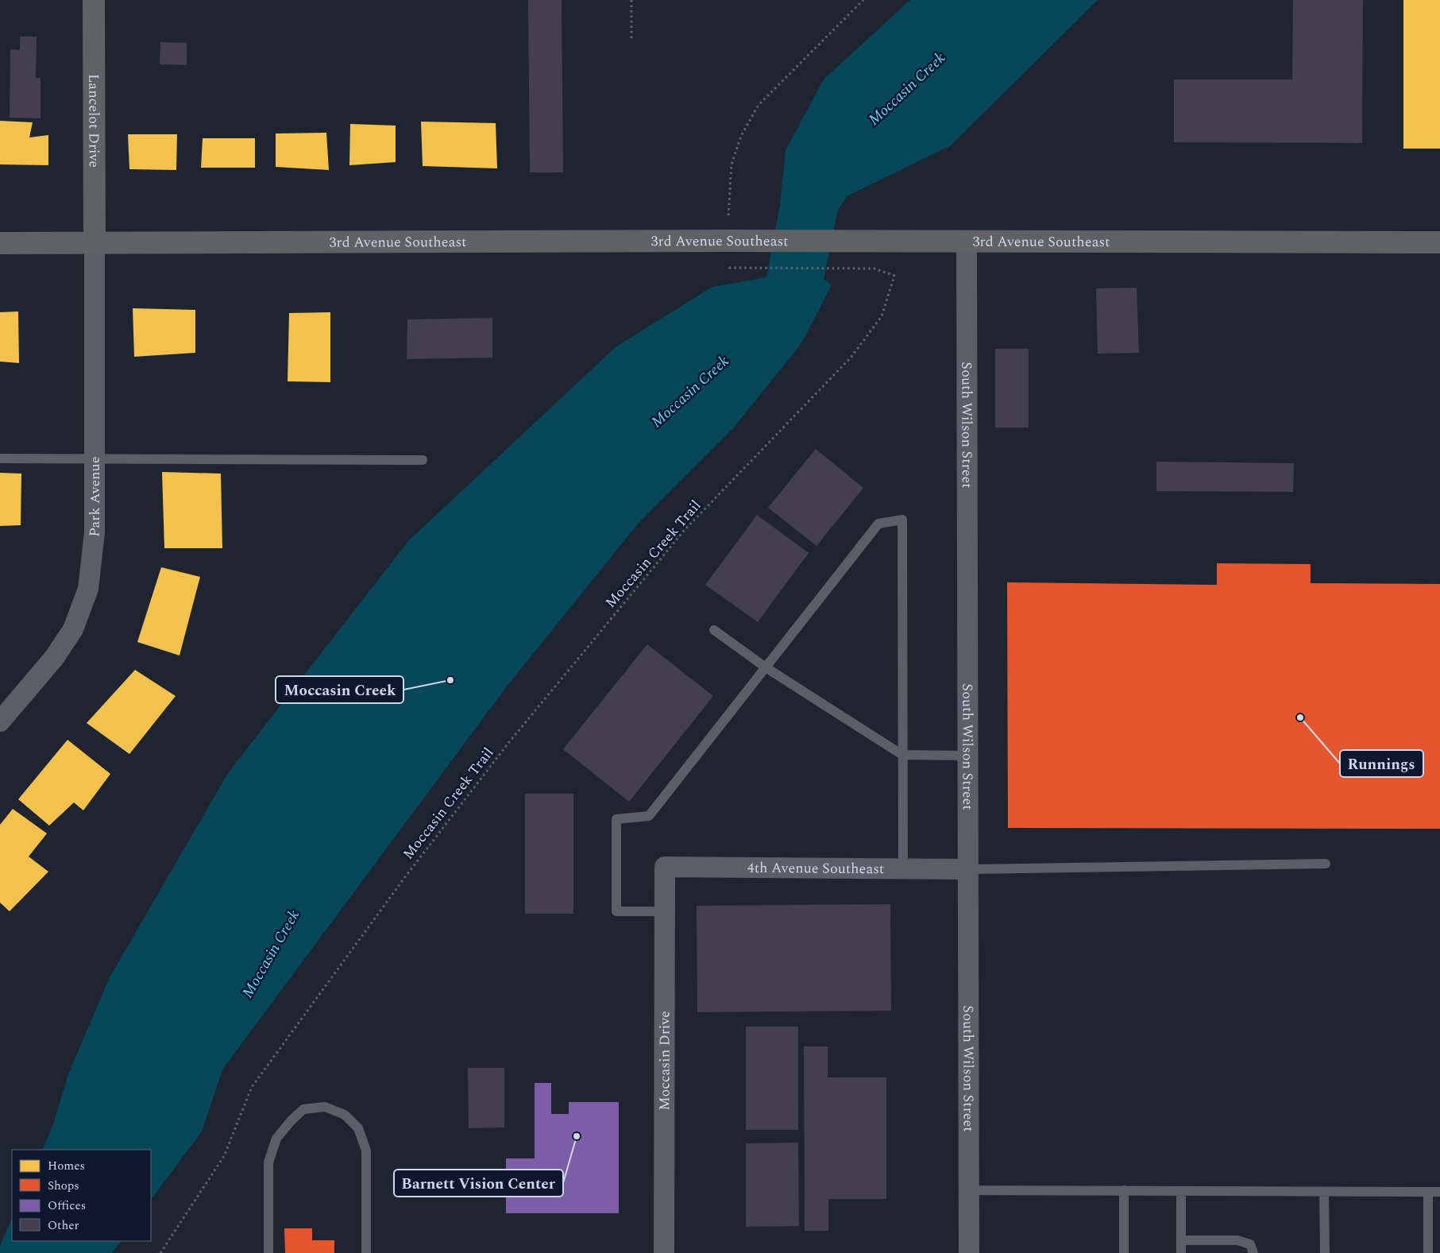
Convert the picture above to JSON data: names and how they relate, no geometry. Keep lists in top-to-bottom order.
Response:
{
  "streets": {
    "street": [
      "Lancelot Drive",
      "3rd Avenue Southeast",
      "South Wilson Street",
      "Park Avenue",
      "4th Avenue Southeast",
      "Moccasin Drive"
    ],
    "path": ["Moccasin Creek Trail"]
  },
  "crossings": [
    ["Lancelot Drive", "3rd Avenue Southeast"],
    ["Lancelot Drive", "Park Avenue"],
    ["3rd Avenue Southeast", "South Wilson Street"],
    ["3rd Avenue Southeast", "Park Avenue"],
    ["3rd Avenue Southeast", "Moccasin Creek Trail"],
    ["South Wilson Street", "4th Avenue Southeast"],
    ["4th Avenue Southeast", "Moccasin Drive"]
  ],
  "water": ["Moccasin Creek"],
  "places": ["Moccasin Creek", "Runnings", "Barnett Vision Center"],
  "legend": [
    "Homes",
    "Shops",
    "Offices",
    "Other"
  ]
}
